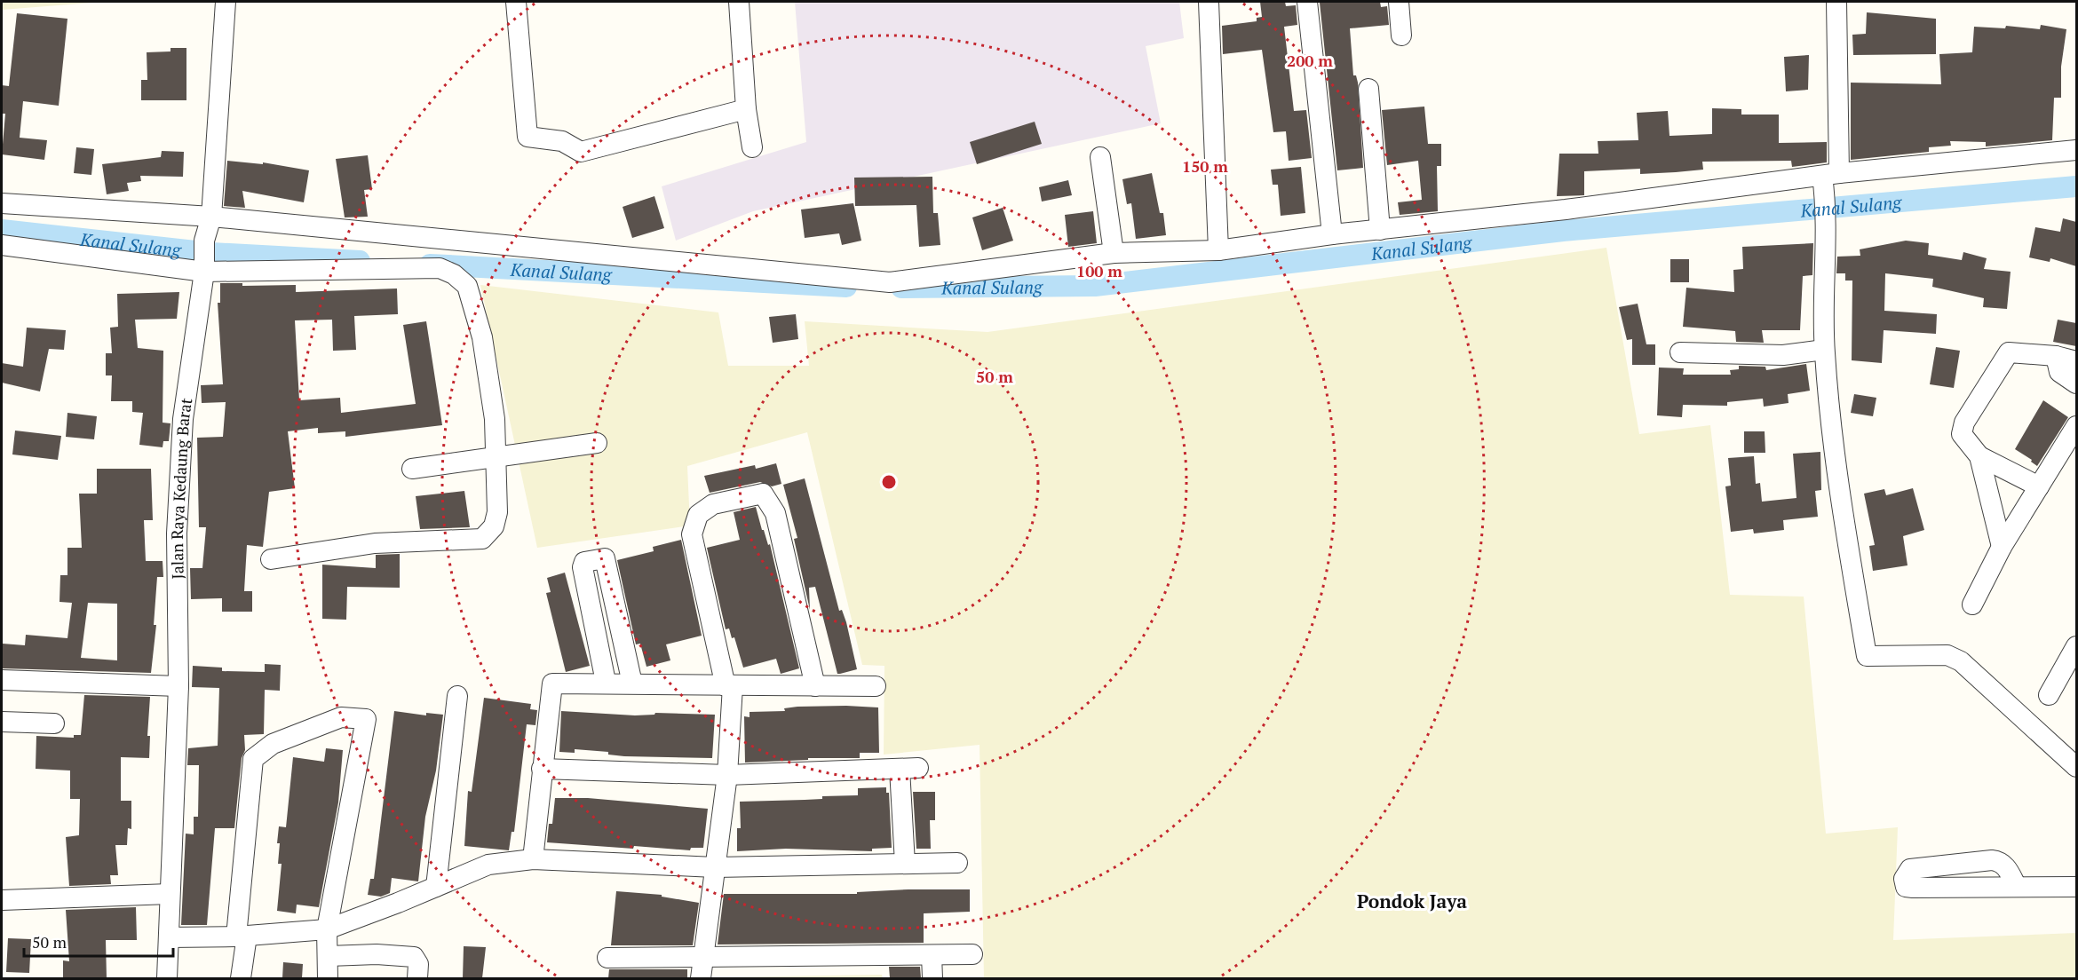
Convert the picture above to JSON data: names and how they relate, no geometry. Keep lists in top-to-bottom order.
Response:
{
  "streets": {
    "street": ["Jalan Raya Kedaung Barat"]
  },
  "districts": ["Pondok Jaya"],
  "water": ["Kanal Sulang"],
  "scale_bar": "50 m",
  "rings": [
    "200 m",
    "150 m",
    "100 m",
    "50 m"
  ]
}
